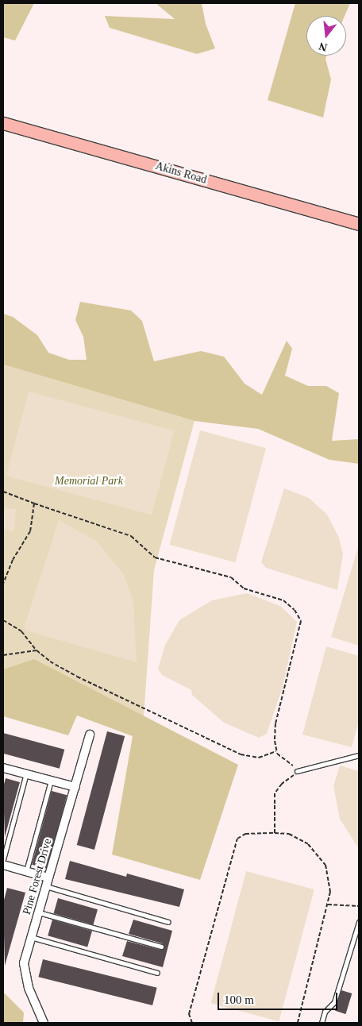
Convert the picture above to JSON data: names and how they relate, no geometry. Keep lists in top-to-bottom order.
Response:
{
  "streets": {
    "street": ["Akins Road", "Pine Forest Drive"]
  },
  "parks": ["Memorial Park"],
  "scale_bar": "100 m",
  "north": "bottom"
}
